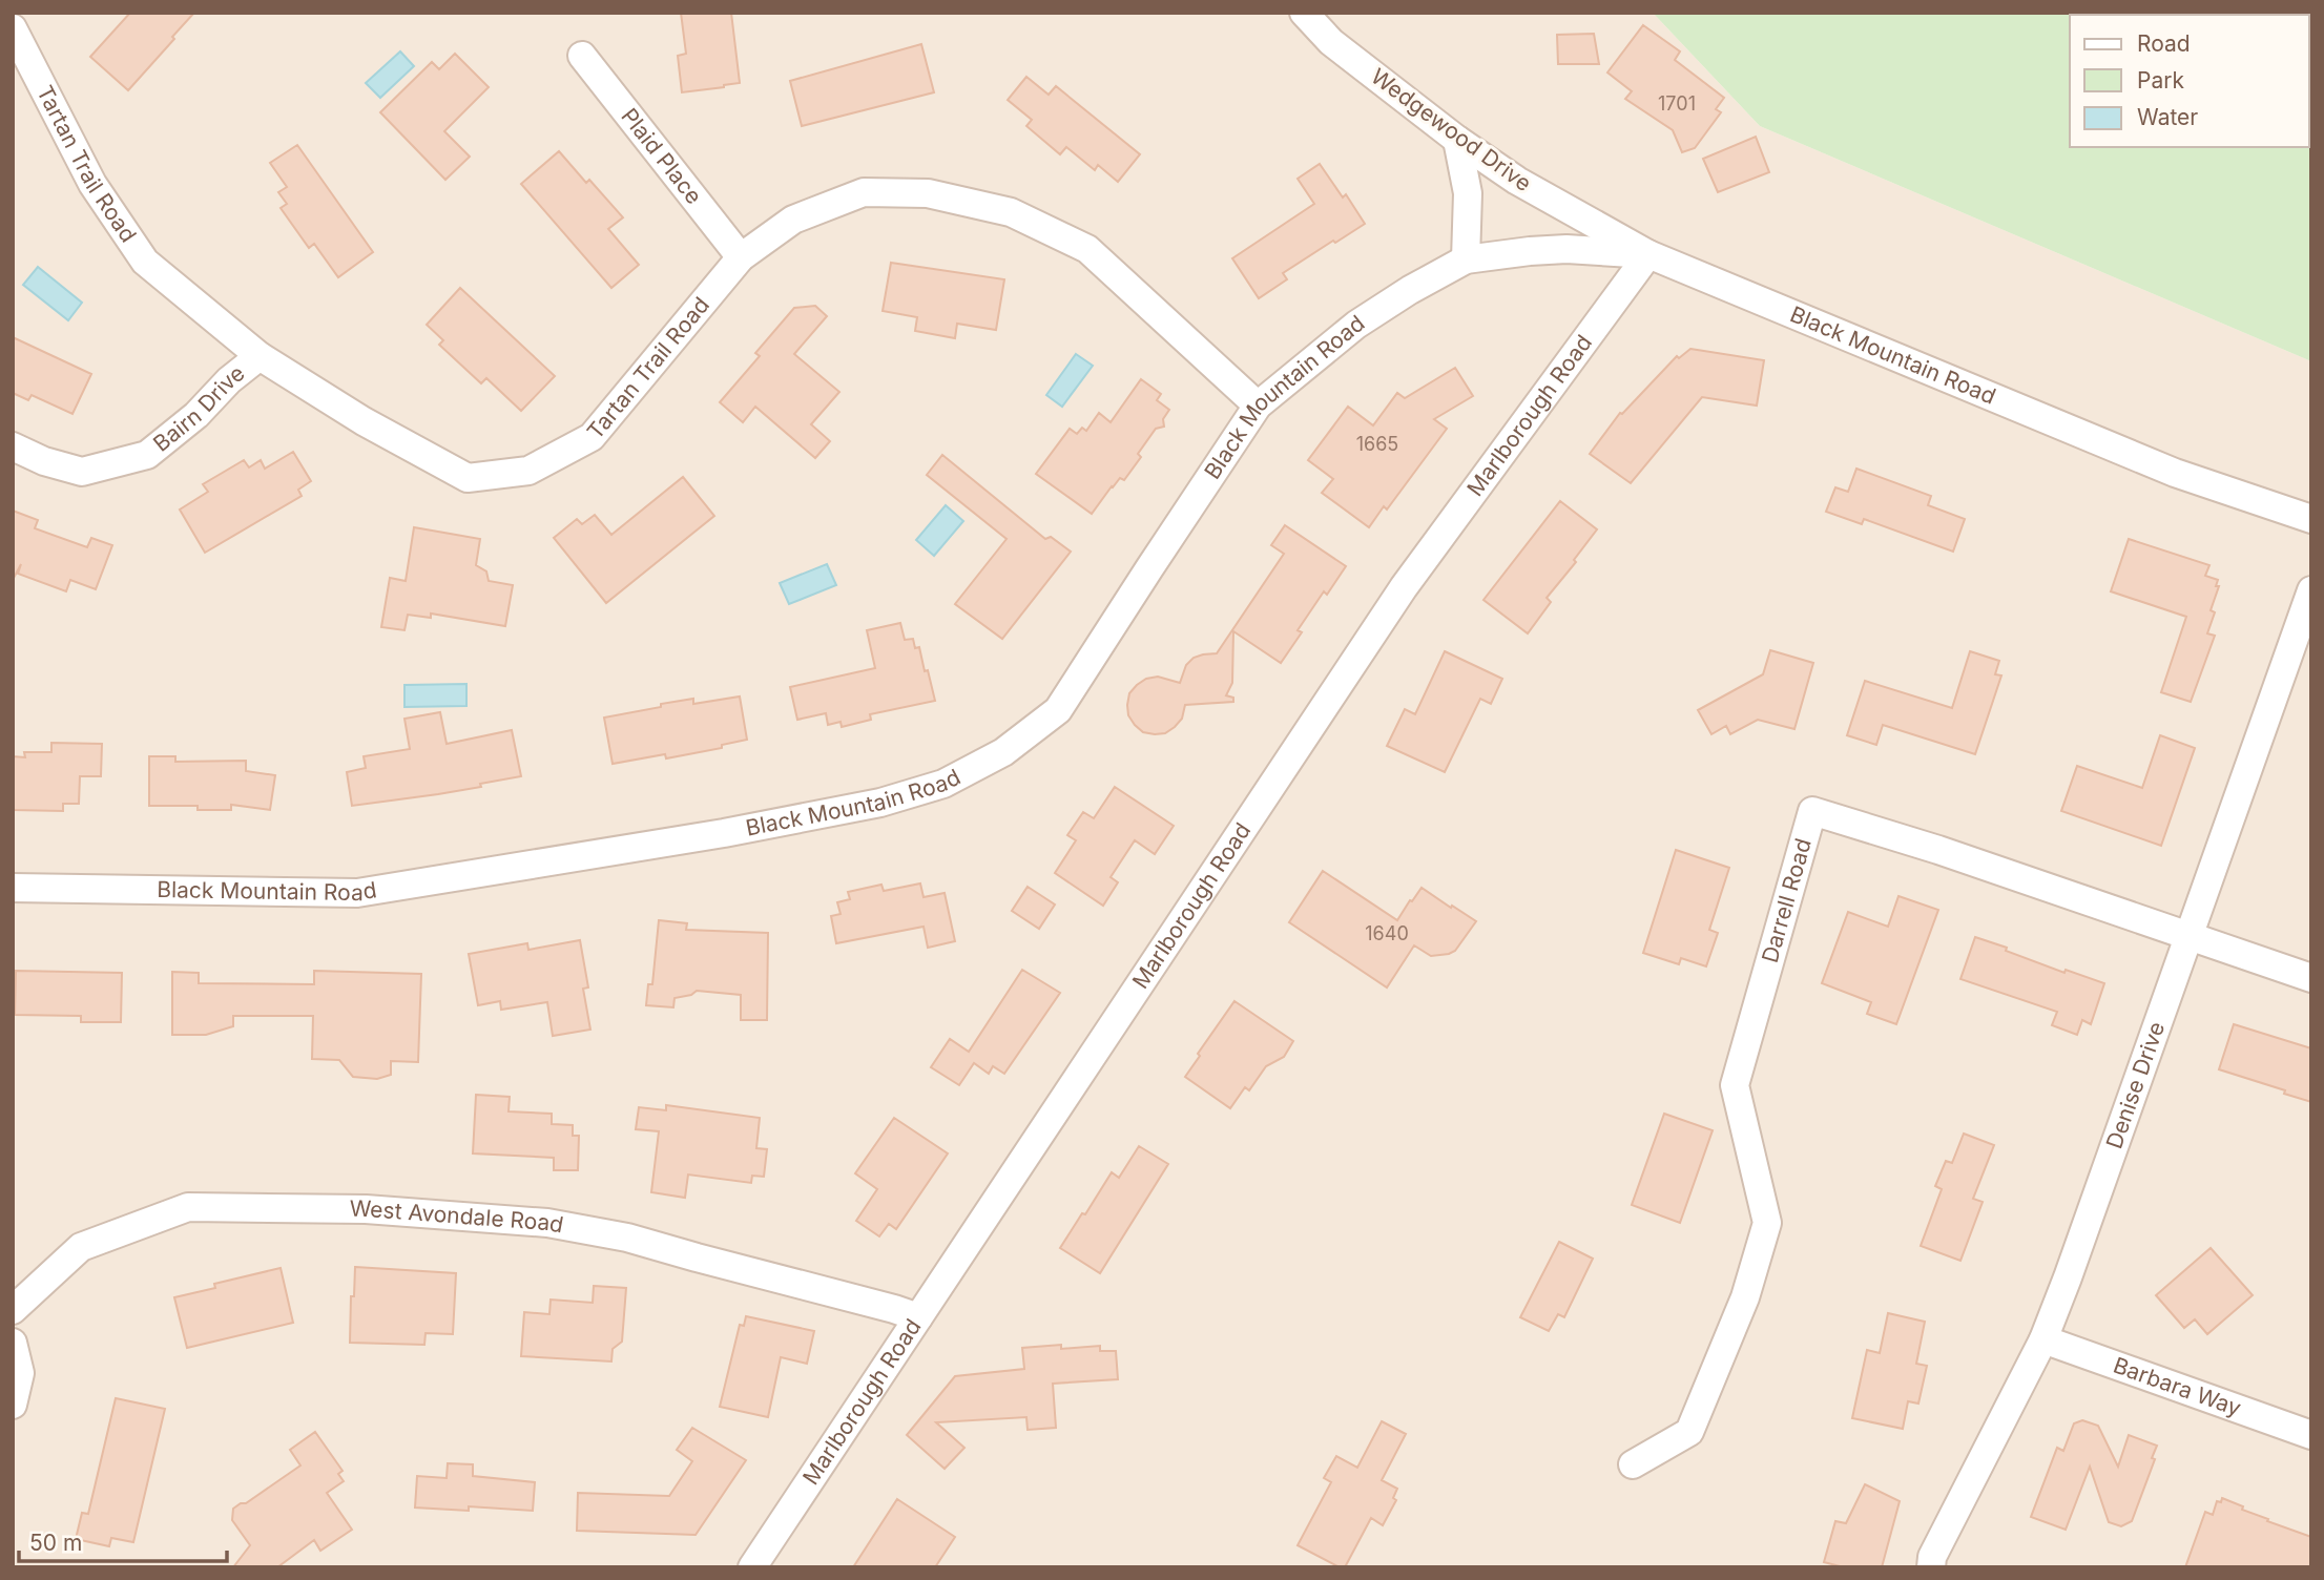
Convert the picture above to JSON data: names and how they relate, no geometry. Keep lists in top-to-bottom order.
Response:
{
  "streets": {
    "street": [
      "Wedgewood Drive",
      "Plaid Place",
      "Tartan Trail Road",
      "Black Mountain Road",
      "Bairn Drive",
      "Marlborough Road",
      "Darrell Road",
      "Denise Drive",
      "West Avondale Road",
      "Barbara Way"
    ]
  },
  "crossings": [
    ["Wedgewood Drive", "Black Mountain Road"],
    ["Wedgewood Drive", "Marlborough Road"],
    ["Plaid Place", "Tartan Trail Road"],
    ["Tartan Trail Road", "Black Mountain Road"],
    ["Tartan Trail Road", "Bairn Drive"],
    ["Black Mountain Road", "Marlborough Road"],
    ["Marlborough Road", "West Avondale Road"],
    ["Darrell Road", "Denise Drive"],
    ["Denise Drive", "Barbara Way"]
  ],
  "house_numbers": ["1701", "1665", "1640"],
  "legend": ["Road", "Park", "Water"],
  "scale_bar": "50 m"
}
